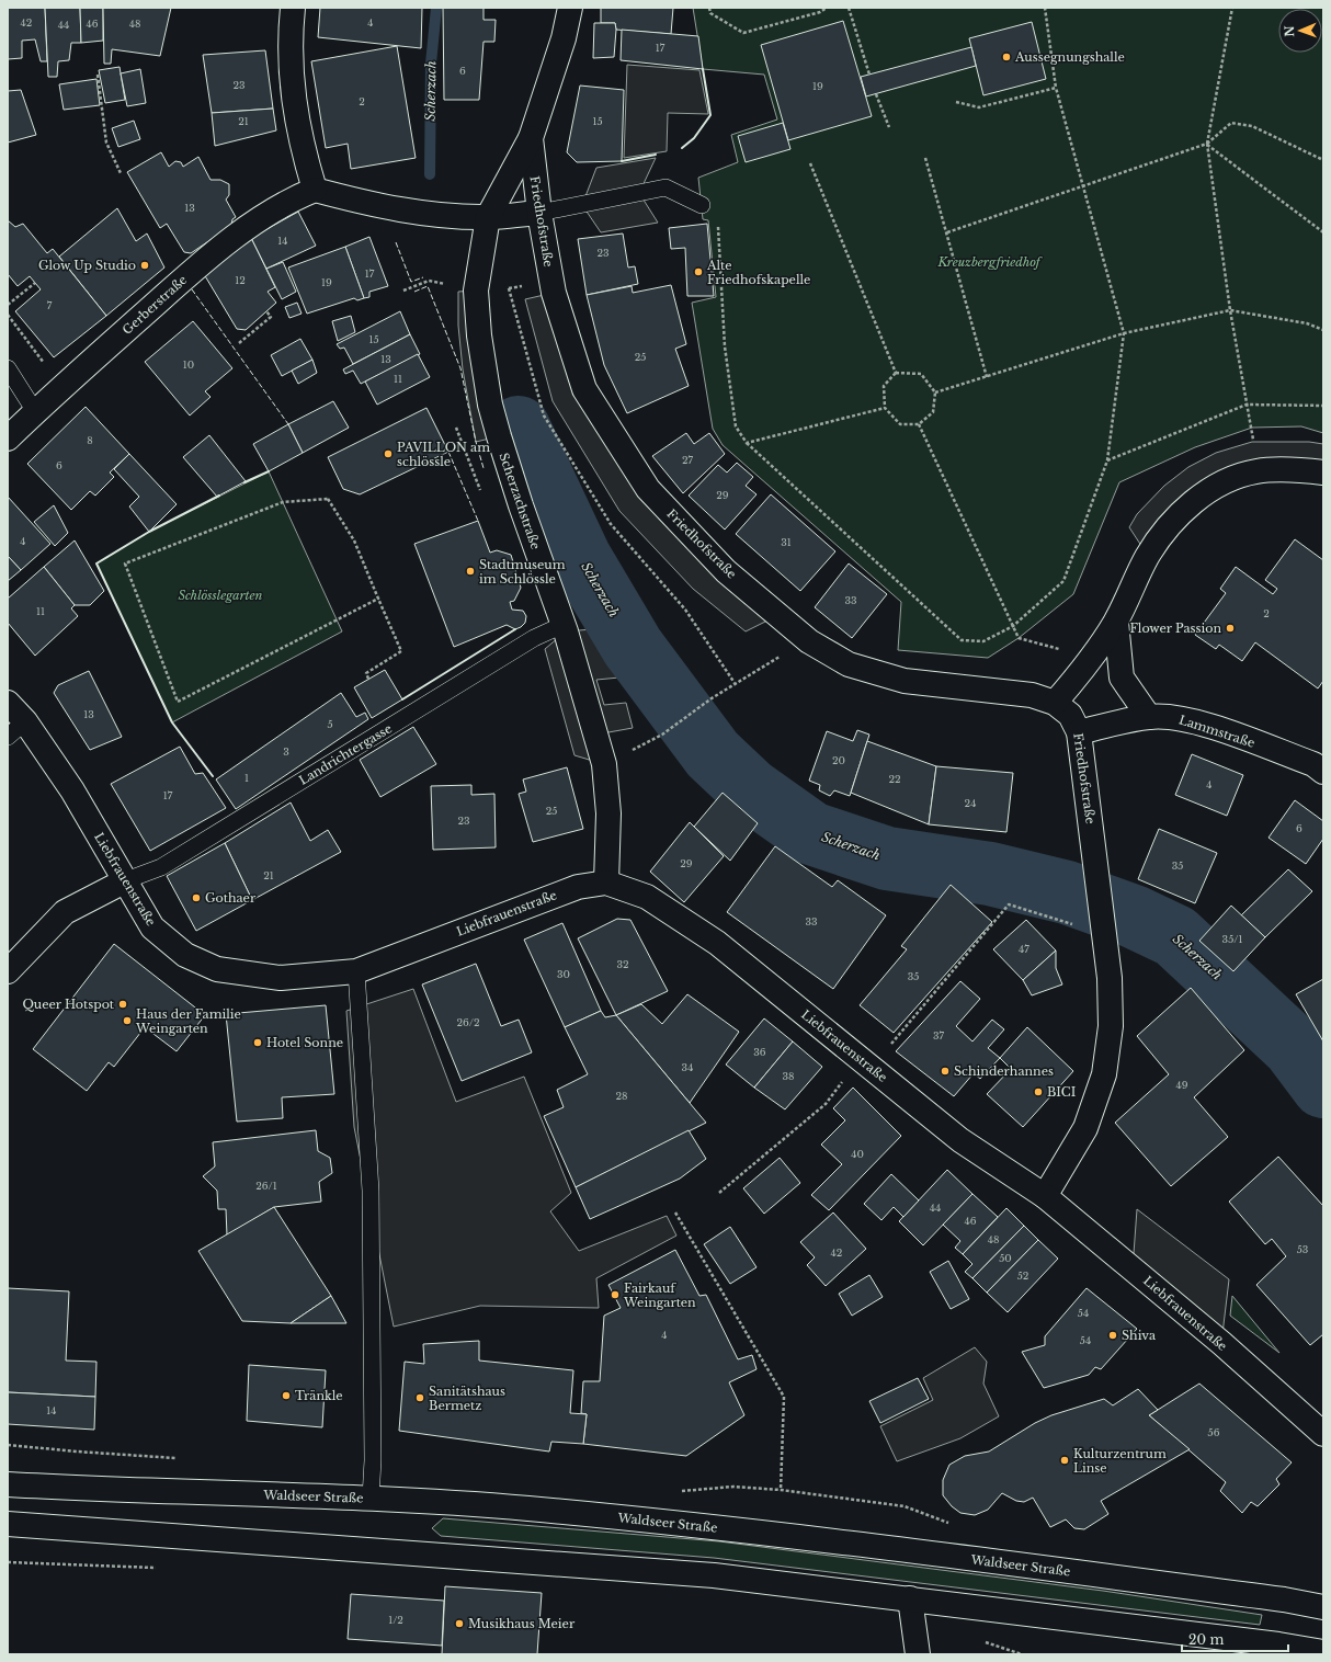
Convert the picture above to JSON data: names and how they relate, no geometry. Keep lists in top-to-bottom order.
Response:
{
  "streets": {
    "street": [
      "Friedhofstraße",
      "Gerberstraße",
      "Scherzachstraße",
      "Lammstraße",
      "Liebfrauenstraße",
      "Waldseer Straße"
    ],
    "lane": ["Landrichtergasse"]
  },
  "crossings": [
    ["Friedhofstraße", "Scherzachstraße"],
    ["Friedhofstraße", "Lammstraße"],
    ["Scherzachstraße", "Landrichtergasse"],
    ["Scherzachstraße", "Liebfrauenstraße"],
    ["Landrichtergasse", "Liebfrauenstraße"]
  ],
  "water": ["Scherzach"],
  "parks": ["Kreuzbergfriedhof", "Schlösslegarten"],
  "places": [
    "Aussegnungshalle",
    "Glow Up Studio",
    "Alte Friedhofskapelle",
    "PAVILLON am schlössle",
    "Stadtmuseum im Schlössle",
    "Flower Passion",
    "Gothaer",
    "Queer Hotspot",
    "Haus der Familie Weingarten",
    "Hotel Sonne",
    "Schinderhannes",
    "BICI",
    "Fairkauf Weingarten",
    "Shiva",
    "Tränkle",
    "Sanitätshaus Bermetz",
    "Kulturzentrum Linse",
    "Musikhaus Meier"
  ],
  "house_numbers": [
    "42",
    "4",
    "46",
    "48",
    "44",
    "17",
    "6",
    "23",
    "19",
    "2",
    "21",
    "15",
    "13",
    "14",
    "23",
    "17",
    "12",
    "19",
    "7",
    "15",
    "25",
    "13",
    "10",
    "11",
    "8",
    "27",
    "6",
    "29",
    "4",
    "31",
    "33",
    "11",
    "2",
    "13",
    "5",
    "3",
    "20",
    "1",
    "22",
    "4",
    "17",
    "24",
    "25",
    "23",
    "6",
    "29",
    "35",
    "21",
    "33",
    "35/1",
    "47",
    "32",
    "30",
    "35",
    "26/2",
    "37",
    "36",
    "34",
    "38",
    "49",
    "28",
    "40",
    "26/1",
    "44",
    "46",
    "48",
    "53",
    "42",
    "50",
    "52",
    "54",
    "4",
    "54",
    "14",
    "56",
    "1/2"
  ],
  "scale_bar": "20 m",
  "north": "left"
}
